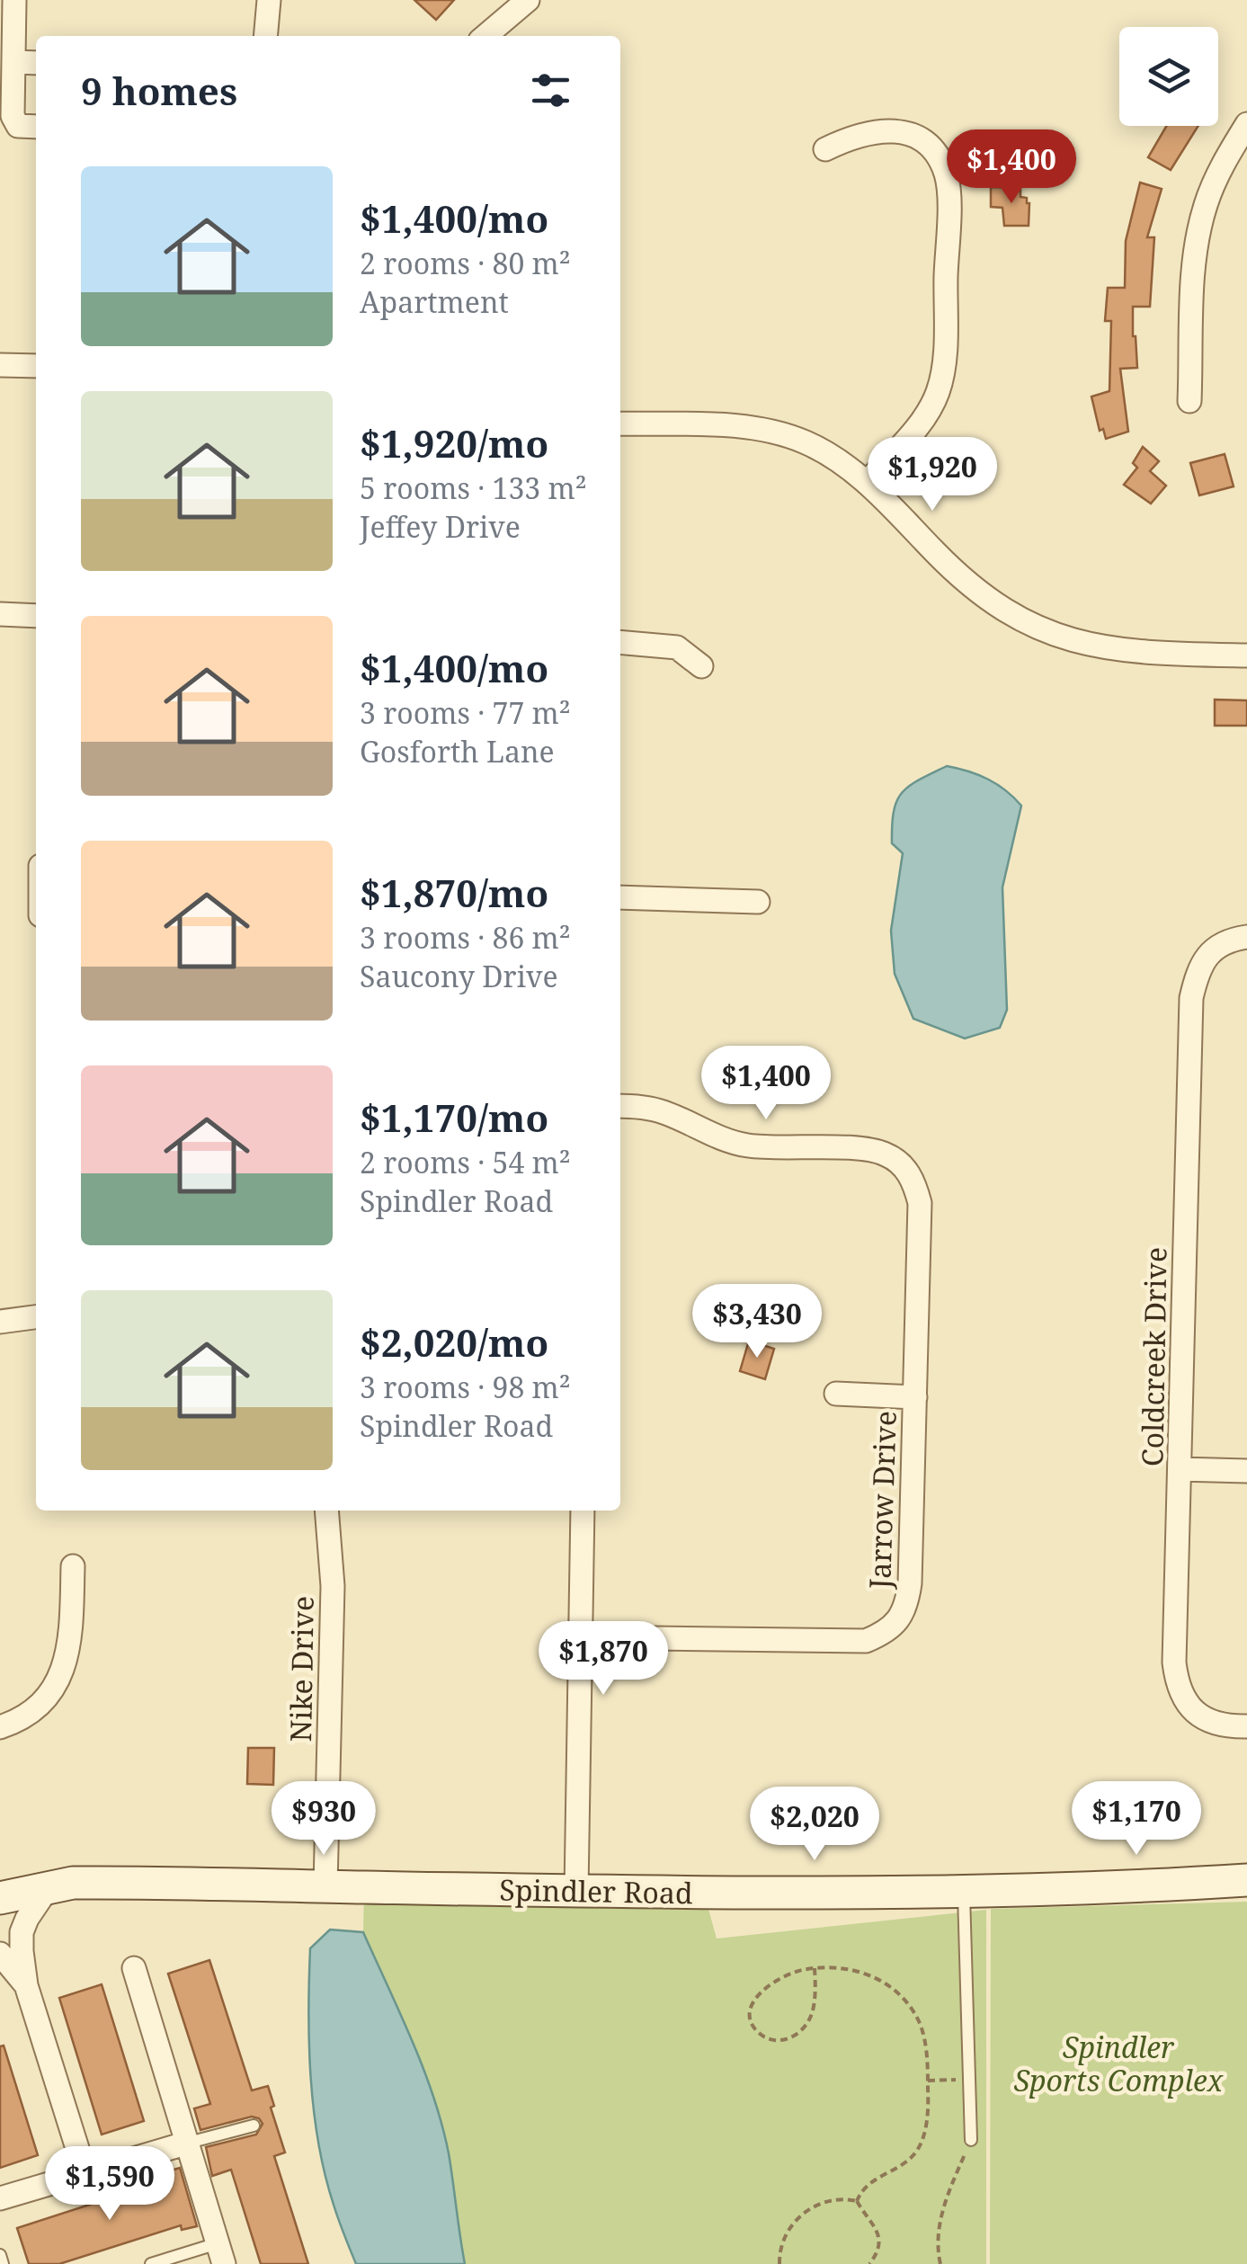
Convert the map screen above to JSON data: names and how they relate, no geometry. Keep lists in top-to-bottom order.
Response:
{
  "streets": {
    "street": [
      "Coldcreek Drive",
      "Jarrow Drive",
      "Nike Drive",
      "Spindler Road"
    ]
  },
  "crossings": [
    ["Nike Drive", "Spindler Road"]
  ],
  "parks": ["Spindler Sports Complex"],
  "page": {
    "heading": "9 homes",
    "price": [
      "$1,400",
      "$1,920",
      "$1,400",
      "$3,430",
      "$1,870",
      "$930",
      "$1,170",
      "$2,020",
      "$1,590"
    ],
    "list": [
      {
        "name": "$1,400/mo",
        "note": "2 rooms · 80 m² · Apartment"
      },
      {
        "name": "$1,920/mo",
        "note": "5 rooms · 133 m² · Jeffey Drive"
      },
      {
        "name": "$1,400/mo",
        "note": "3 rooms · 77 m² · Gosforth Lane"
      },
      {
        "name": "$1,870/mo",
        "note": "3 rooms · 86 m² · Saucony Drive"
      },
      {
        "name": "$1,170/mo",
        "note": "2 rooms · 54 m² · Spindler Road"
      },
      {
        "name": "$2,020/mo",
        "note": "3 rooms · 98 m² · Spindler Road"
      }
    ]
  }
}
